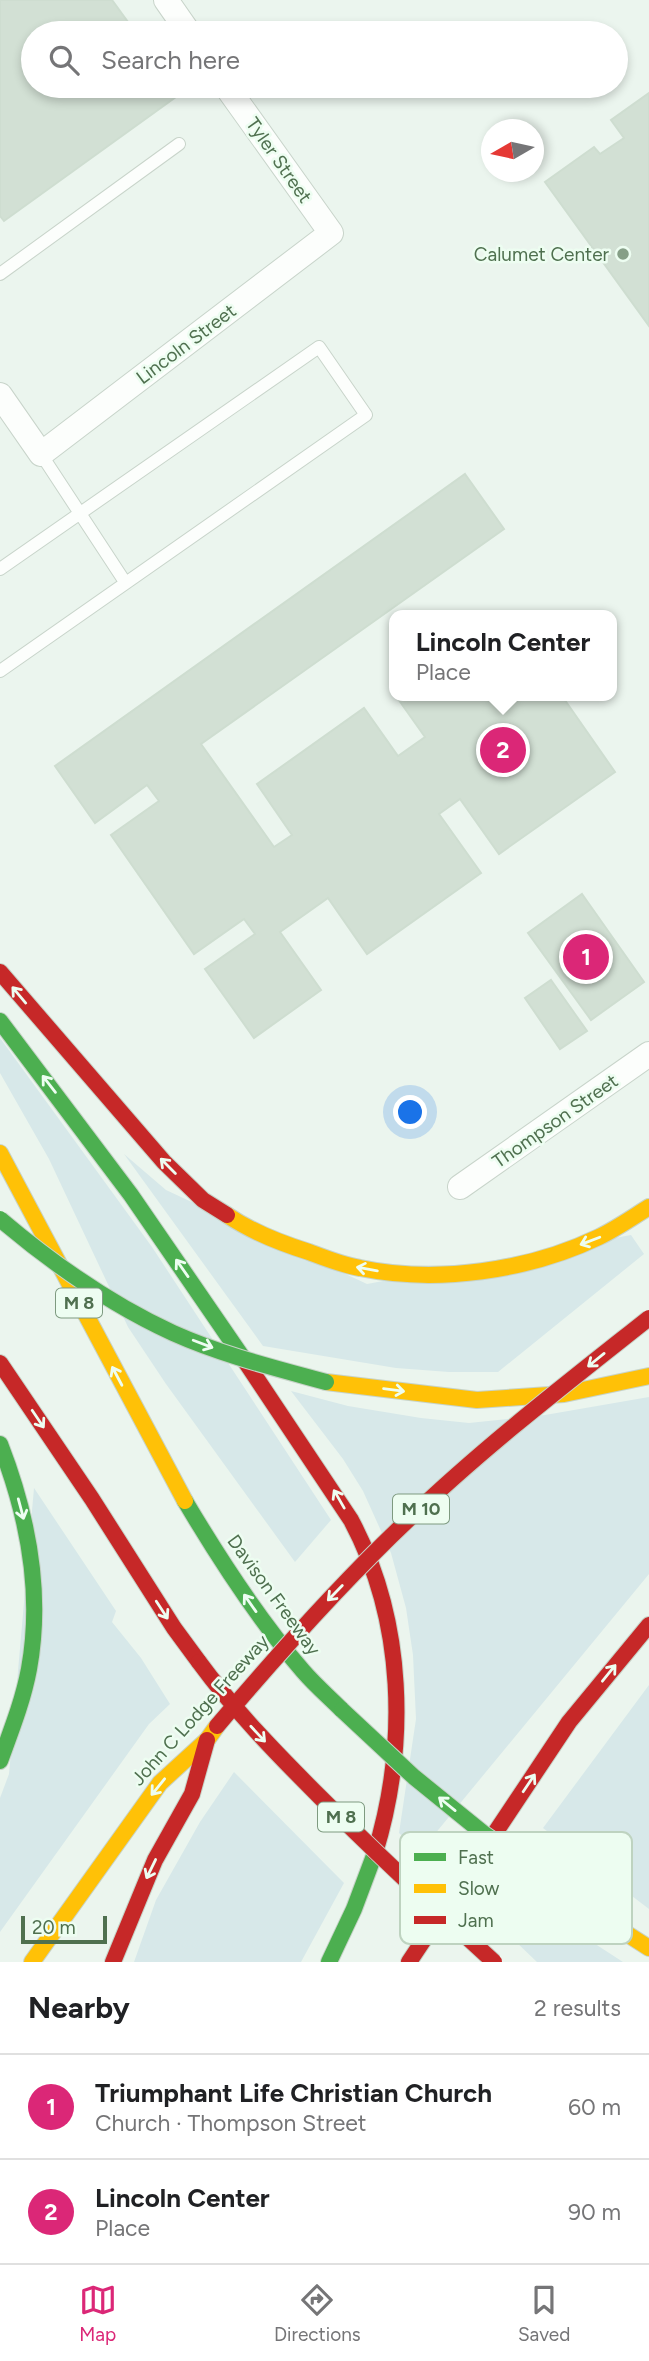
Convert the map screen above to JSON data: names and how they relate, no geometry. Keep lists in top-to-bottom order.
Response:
{
  "streets": {
    "highway": [
      "M 8",
      "M 10",
      "Davison Freeway",
      "John C Lodge Freeway"
    ],
    "street": ["Tyler Street", "Lincoln Street", "Thompson Street"]
  },
  "crossings": [
    ["Tyler Street", "Lincoln Street"]
  ],
  "one_way": ["John C Lodge Freeway"],
  "places": ["Calumet Center"],
  "legend": ["Fast", "Slow", "Jam"],
  "scale_bar": "20 m",
  "north": "left",
  "page": {
    "search": "Search here",
    "popup": ["Lincoln Center", "Place"],
    "pins": ["2", "1"],
    "scale": "20 m",
    "heading": ["Nearby", "2 results"],
    "list": [
      {
        "mark": "1",
        "name": "Triumphant Life Christian Church",
        "note": "Church · Thompson Street",
        "value": "60 m"
      },
      {
        "mark": "2",
        "name": "Lincoln Center",
        "note": "Place",
        "value": "90 m"
      }
    ],
    "nav": ["Map", "Directions", "Saved"]
  }
}
